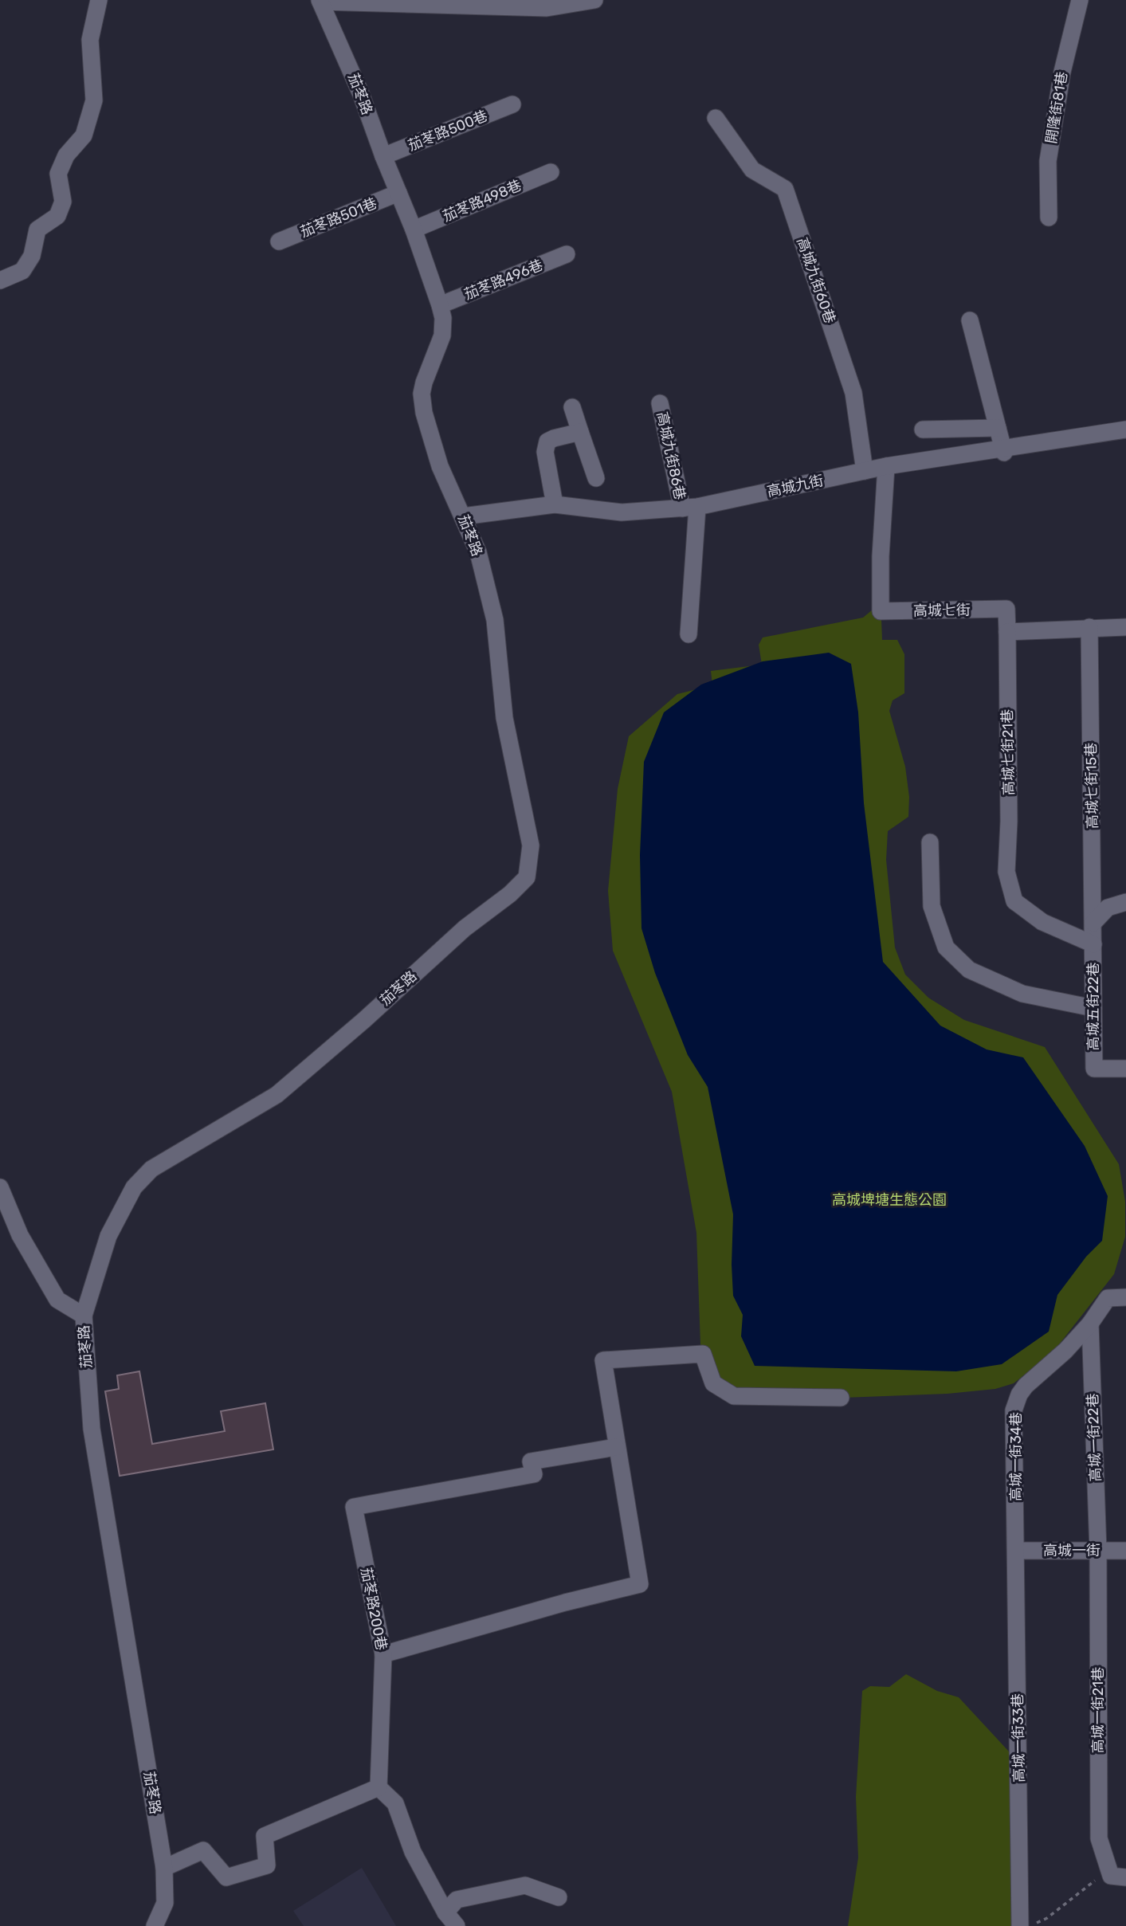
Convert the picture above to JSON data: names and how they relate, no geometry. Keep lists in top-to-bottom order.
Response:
{
  "streets": {
    "street": [
      "茄苳路",
      "開隆街81巷",
      "茄苳路500巷",
      "茄苳路498巷",
      "茄苳路501巷",
      "茄苳路496巷",
      "高城九街60巷",
      "高城九街86巷",
      "高城九街",
      "高城七街",
      "高城七街21巷",
      "高城七街15巷",
      "高城五街22巷",
      "高城一街22巷",
      "高城一街34巷",
      "高城一街",
      "茄苳路200巷",
      "高城一街21巷",
      "高城一街33巷"
    ]
  },
  "crossings": [
    ["茄苳路", "茄苳路500巷"],
    ["茄苳路", "茄苳路498巷"],
    ["茄苳路", "茄苳路501巷"],
    ["茄苳路", "茄苳路496巷"],
    ["茄苳路", "高城九街"],
    ["高城九街60巷", "高城九街"],
    ["高城九街86巷", "高城九街"],
    ["高城九街", "高城七街"],
    ["高城七街", "高城七街21巷"],
    ["高城七街21巷", "高城七街15巷"],
    ["高城七街21巷", "高城五街22巷"],
    ["高城七街15巷", "高城五街22巷"],
    ["高城一街22巷", "高城一街34巷"],
    ["高城一街22巷", "高城一街"],
    ["高城一街22巷", "高城一街21巷"],
    ["高城一街34巷", "高城一街"],
    ["高城一街34巷", "高城一街33巷"],
    ["高城一街", "高城一街21巷"],
    ["高城一街", "高城一街33巷"]
  ],
  "parks": ["高城埤塘生態公園"]
}
